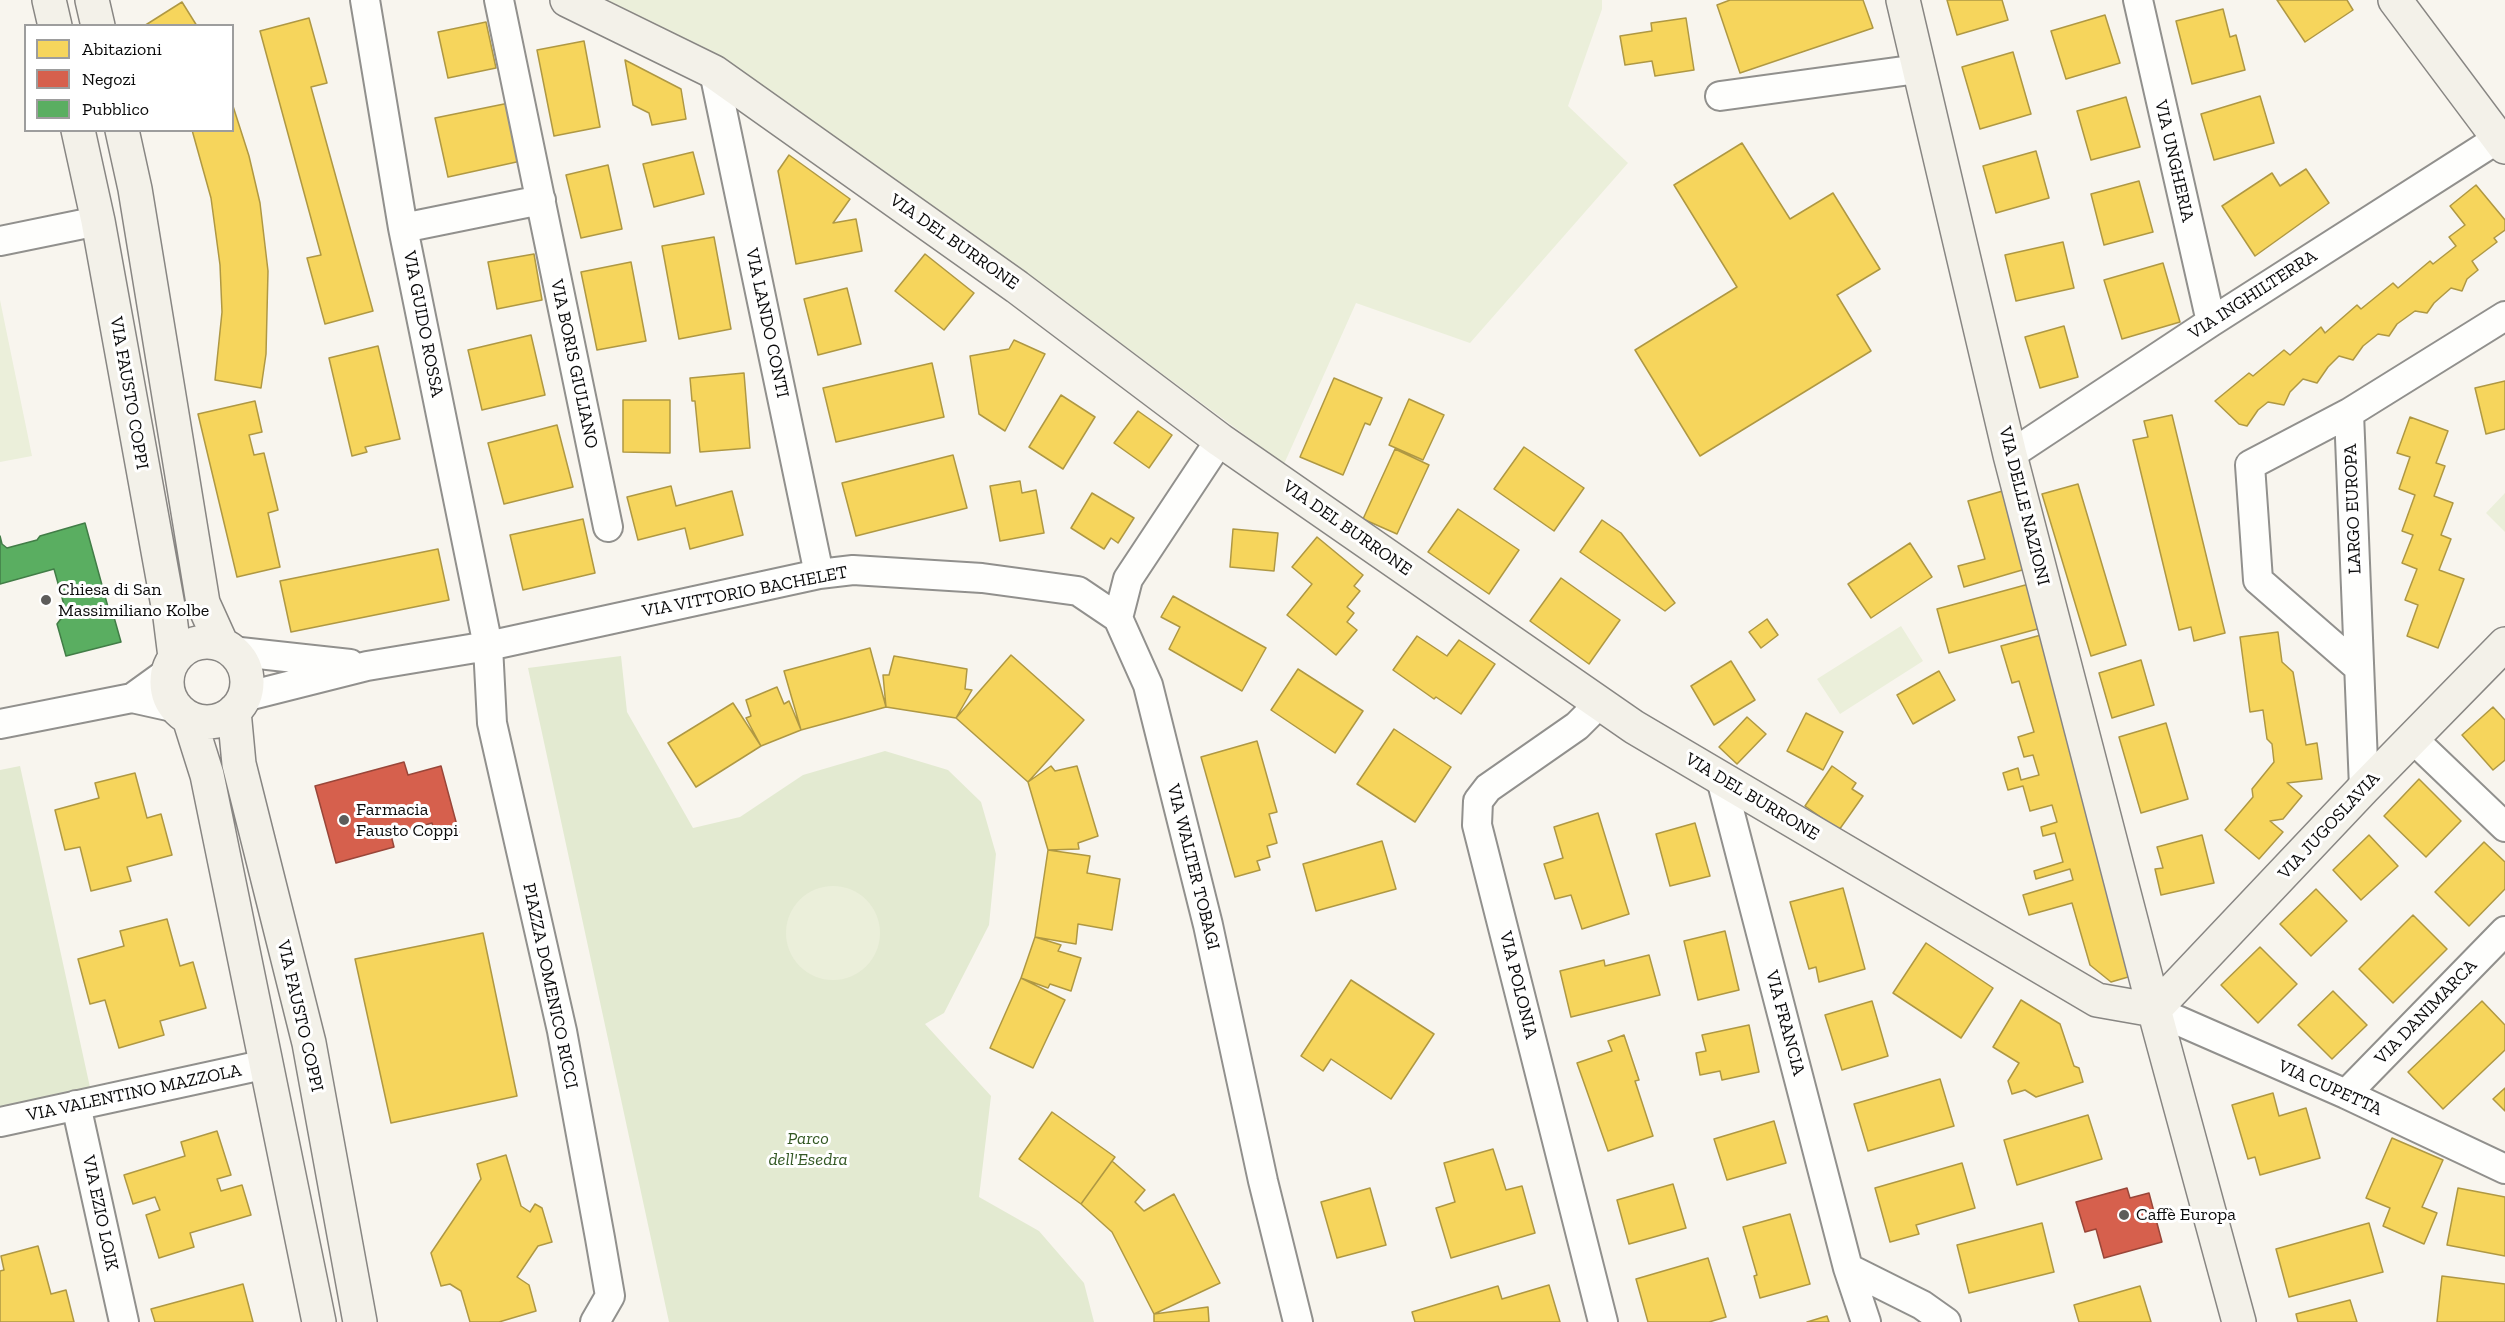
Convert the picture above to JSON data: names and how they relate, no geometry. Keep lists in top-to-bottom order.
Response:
{
  "streets": {
    "street": [
      "VIA UNGHERIA",
      "VIA DEL BURRONE",
      "VIA INGHILTERRA",
      "VIA LANDO CONTI",
      "VIA GUIDO ROSSA",
      "VIA BORIS GIULIANO",
      "VIA FAUSTO COPPI",
      "VIA DELLE NAZIONI",
      "LARGO EUROPA",
      "VIA VITTORIO BACHELET",
      "VIA JUGOSLAVIA",
      "VIA WALTER TOBAGI",
      "VIA POLONIA",
      "PIAZZA DOMENICO RICCI",
      "VIA DANIMARCA",
      "VIA FRANCIA",
      "VIA CUPETTA",
      "VIA VALENTINO MAZZOLA",
      "VIA EZIO LOIK"
    ]
  },
  "crossings": [
    ["VIA UNGHERIA", "VIA INGHILTERRA"],
    ["VIA DEL BURRONE", "VIA LANDO CONTI"],
    ["VIA DEL BURRONE", "VIA DELLE NAZIONI"],
    ["VIA DEL BURRONE", "VIA JUGOSLAVIA"],
    ["VIA DEL BURRONE", "VIA POLONIA"],
    ["VIA DEL BURRONE", "VIA FRANCIA"],
    ["VIA DEL BURRONE", "VIA CUPETTA"],
    ["VIA INGHILTERRA", "VIA DELLE NAZIONI"],
    ["VIA LANDO CONTI", "VIA VITTORIO BACHELET"],
    ["VIA GUIDO ROSSA", "VIA VITTORIO BACHELET"],
    ["VIA GUIDO ROSSA", "PIAZZA DOMENICO RICCI"],
    ["VIA FAUSTO COPPI", "VIA VITTORIO BACHELET"],
    ["VIA FAUSTO COPPI", "VIA VALENTINO MAZZOLA"],
    ["VIA DELLE NAZIONI", "VIA JUGOSLAVIA"],
    ["VIA DELLE NAZIONI", "VIA CUPETTA"],
    ["LARGO EUROPA", "VIA JUGOSLAVIA"],
    ["VIA VITTORIO BACHELET", "VIA WALTER TOBAGI"],
    ["VIA VITTORIO BACHELET", "PIAZZA DOMENICO RICCI"],
    ["VIA JUGOSLAVIA", "VIA CUPETTA"],
    ["VIA DANIMARCA", "VIA CUPETTA"],
    ["VIA VALENTINO MAZZOLA", "VIA EZIO LOIK"]
  ],
  "parks": ["Parco dell'Esedra"],
  "places": ["Chiesa di San Massimiliano Kolbe", "Farmacia Fausto Coppi", "Caffè Europa"],
  "legend": ["Abitazioni", "Negozi", "Pubblico"]
}
